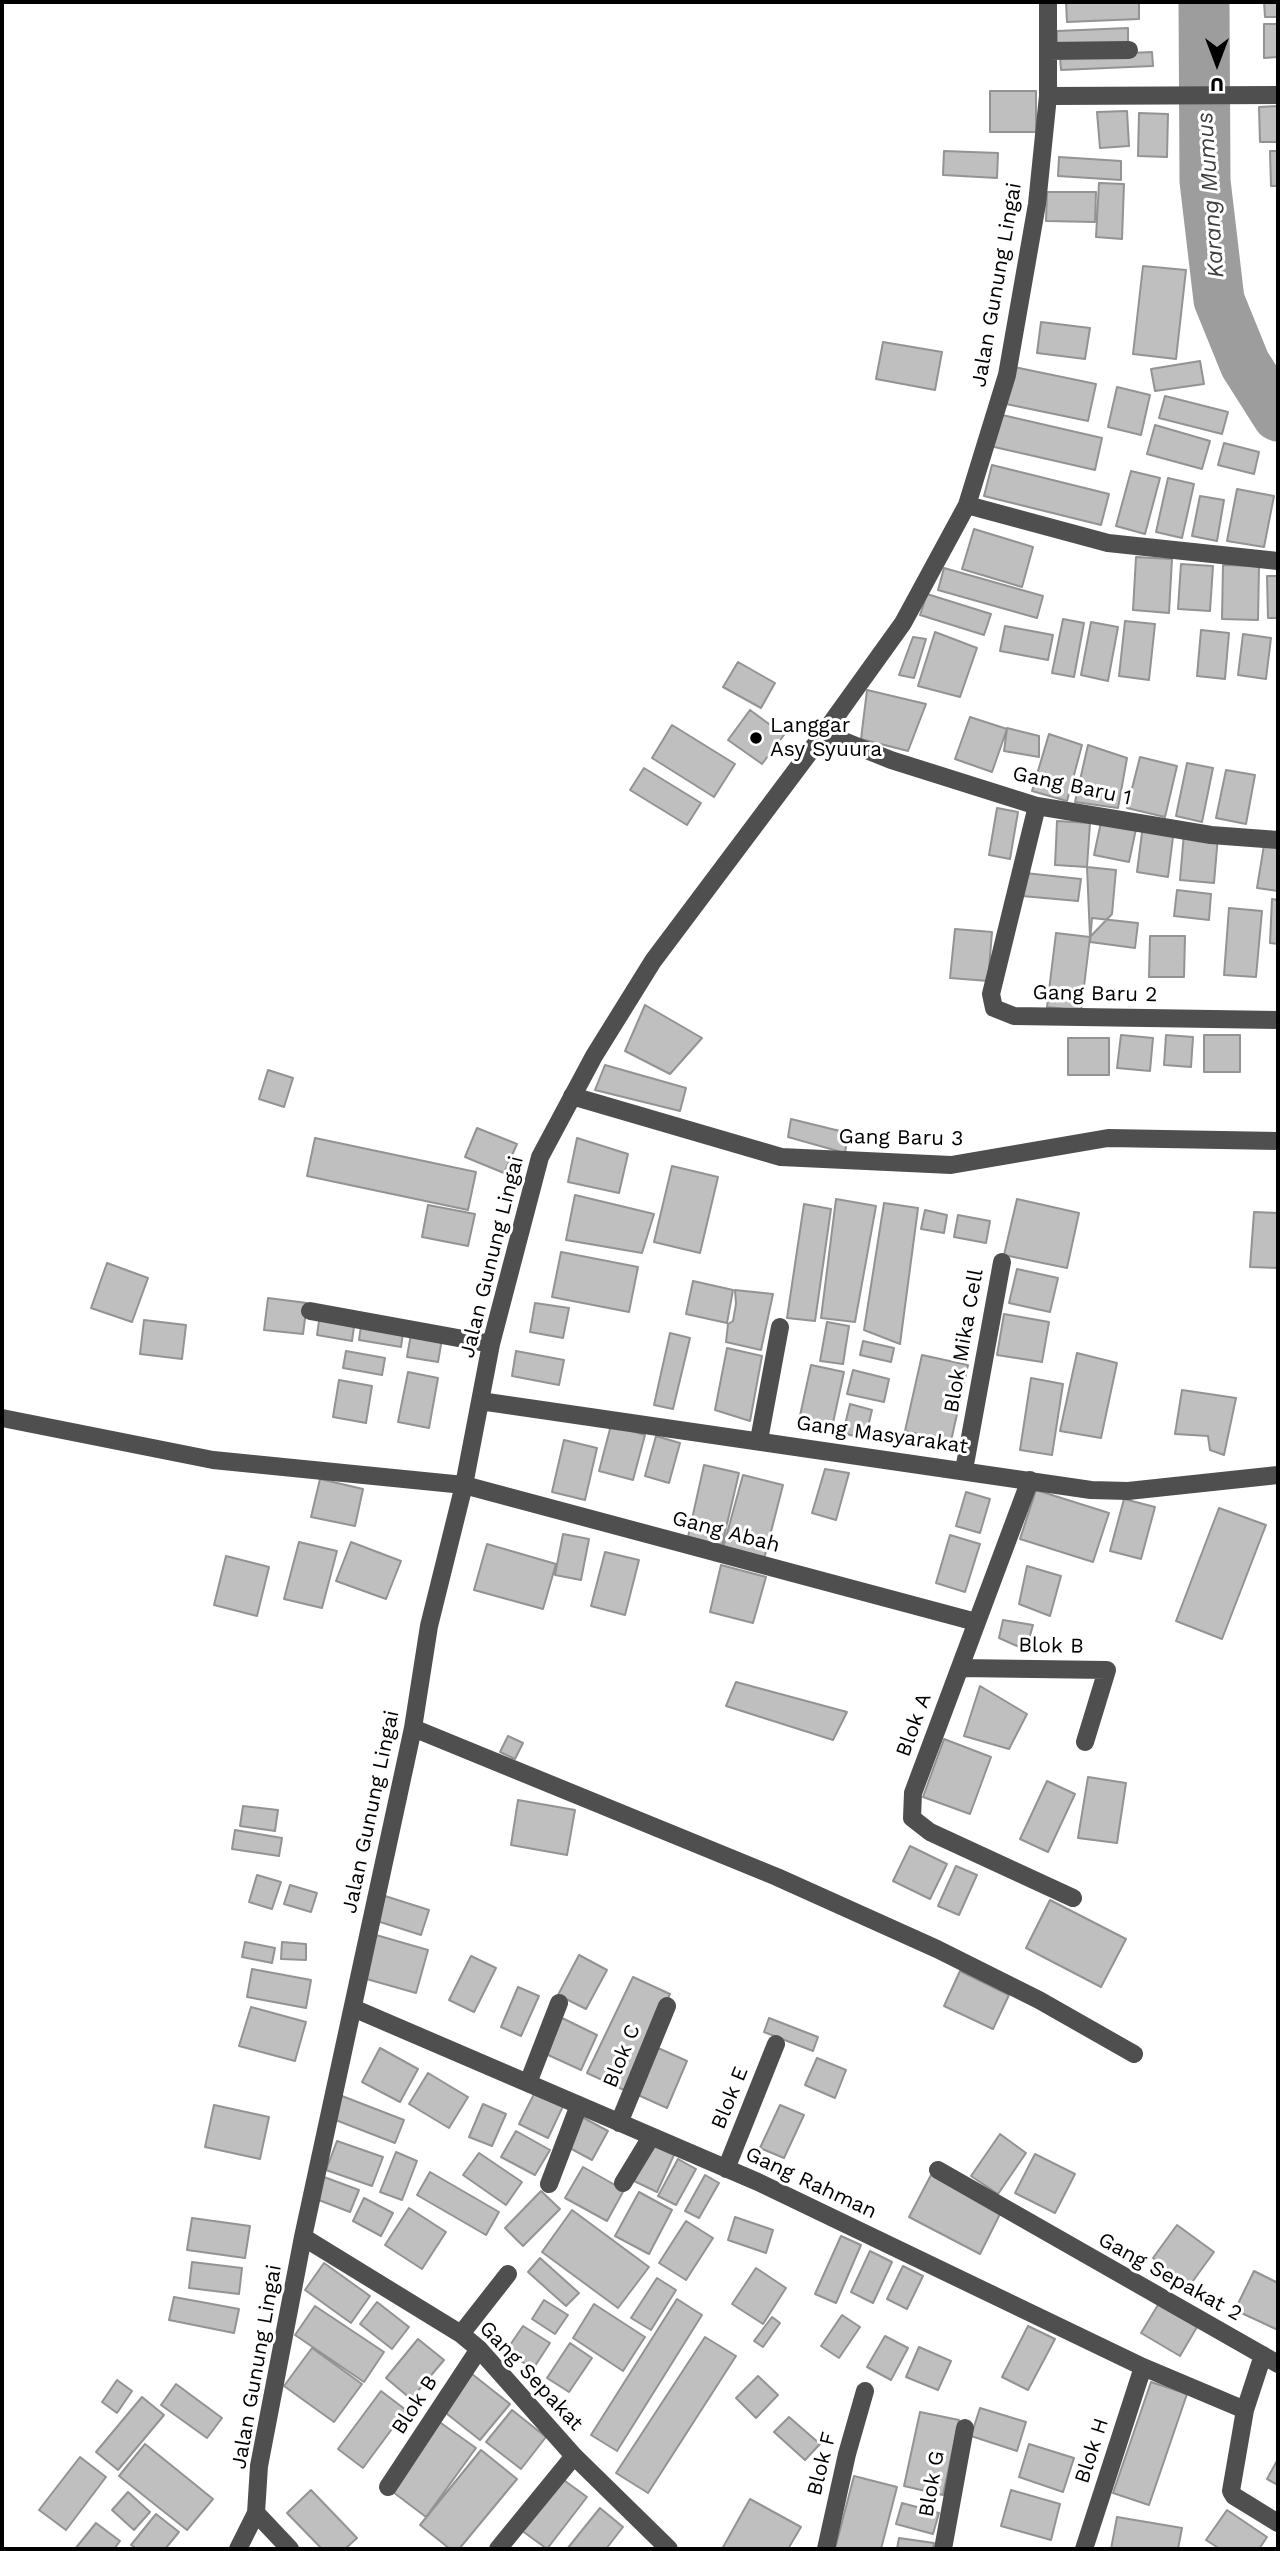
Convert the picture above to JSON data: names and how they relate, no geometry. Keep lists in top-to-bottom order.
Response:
{
  "streets": {
    "street": [
      "Jalan Gunung Lingai",
      "Gang Baru 1",
      "Gang Baru 2",
      "Gang Baru 3",
      "Blok Mika Cell",
      "Gang Masyarakat",
      "Gang Abah",
      "Blok B",
      "Blok A",
      "Blok C",
      "Blok E",
      "Gang Rahman",
      "Gang Sepakat 2",
      "Gang Sepakat",
      "Blok H",
      "Blok F",
      "Blok G"
    ]
  },
  "crossings": [
    ["Jalan Gunung Lingai", "Gang Baru 1"],
    ["Jalan Gunung Lingai", "Gang Baru 3"],
    ["Jalan Gunung Lingai", "Gang Masyarakat"],
    ["Jalan Gunung Lingai", "Gang Abah"],
    ["Jalan Gunung Lingai", "Gang Rahman"],
    ["Jalan Gunung Lingai", "Gang Sepakat"],
    ["Gang Baru 1", "Gang Baru 2"],
    ["Blok Mika Cell", "Gang Masyarakat"],
    ["Gang Masyarakat", "Blok A"],
    ["Gang Abah", "Blok A"],
    ["Blok B", "Blok A"],
    ["Blok B", "Gang Sepakat"],
    ["Blok C", "Gang Rahman"],
    ["Blok E", "Gang Rahman"],
    ["Gang Rahman", "Blok H"]
  ],
  "water": ["Karang Mumus"],
  "places": ["Langgar Asy Syuura"],
  "north": "bottom"
}
